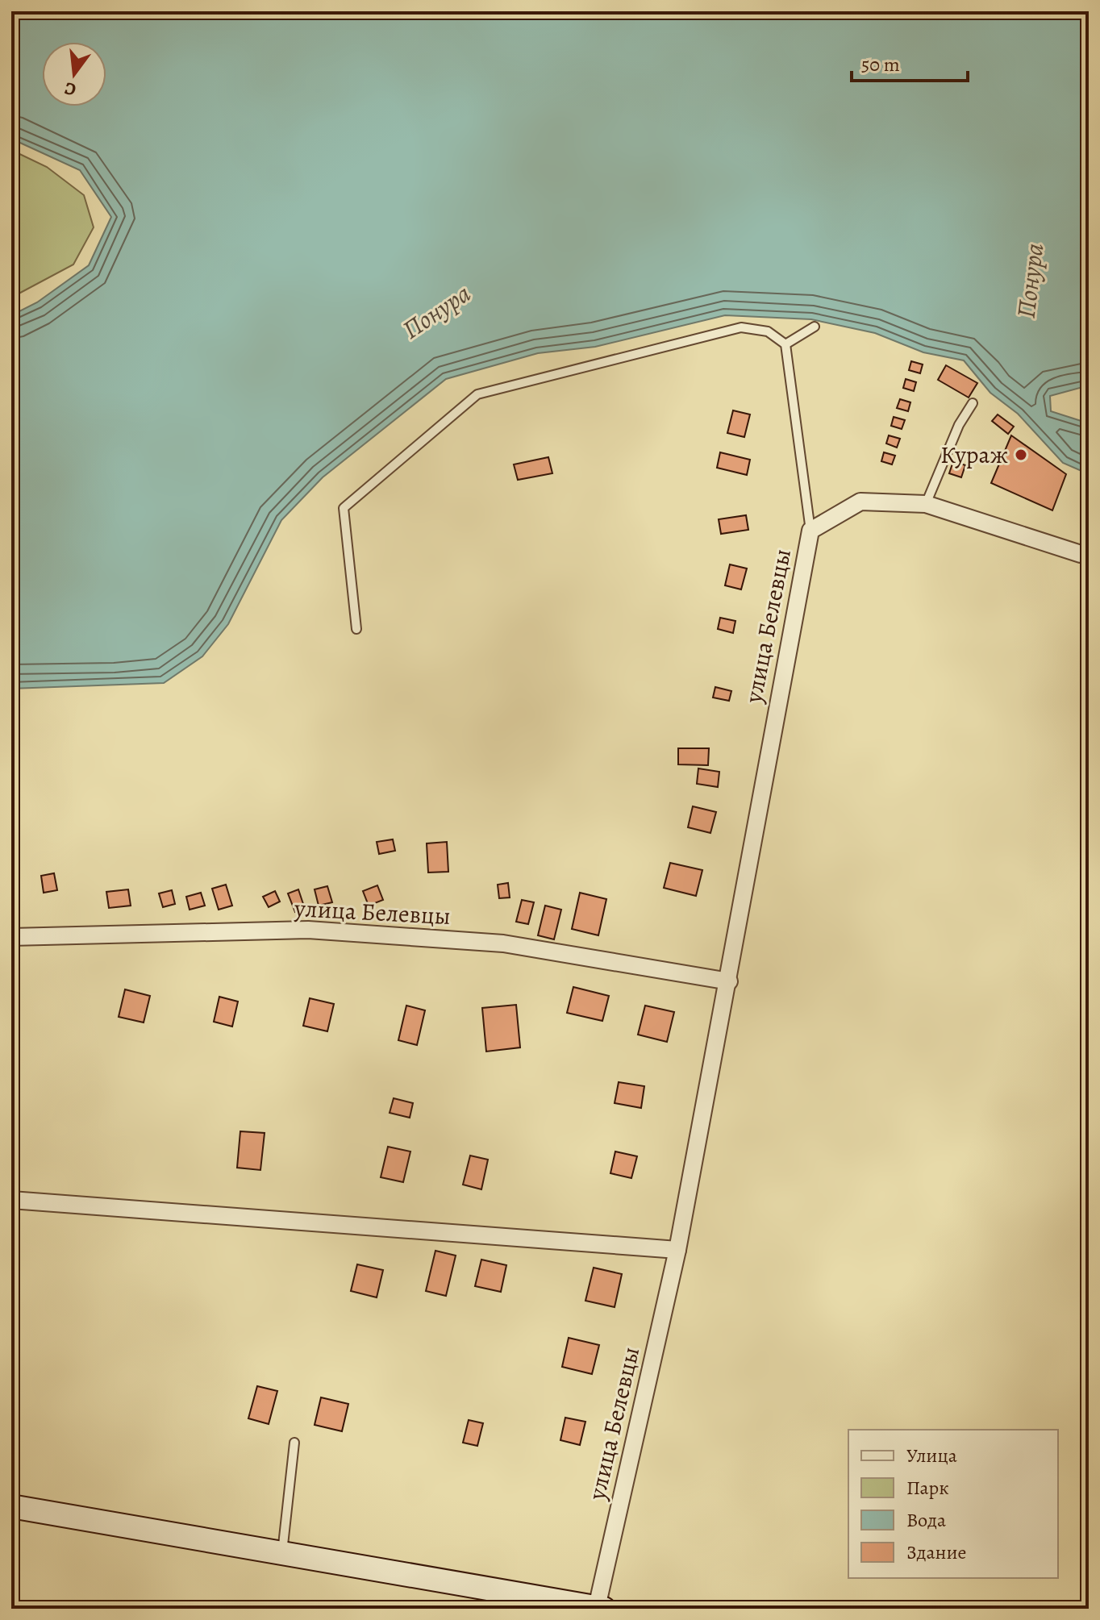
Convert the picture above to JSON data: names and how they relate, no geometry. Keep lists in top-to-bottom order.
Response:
{
  "streets": {
    "street": ["улица Белевцы"]
  },
  "water": ["Понура"],
  "places": ["Кураж"],
  "legend": [
    "Улица",
    "Парк",
    "Вода",
    "Здание"
  ],
  "scale_bar": "50 m",
  "north": "bottom"
}
